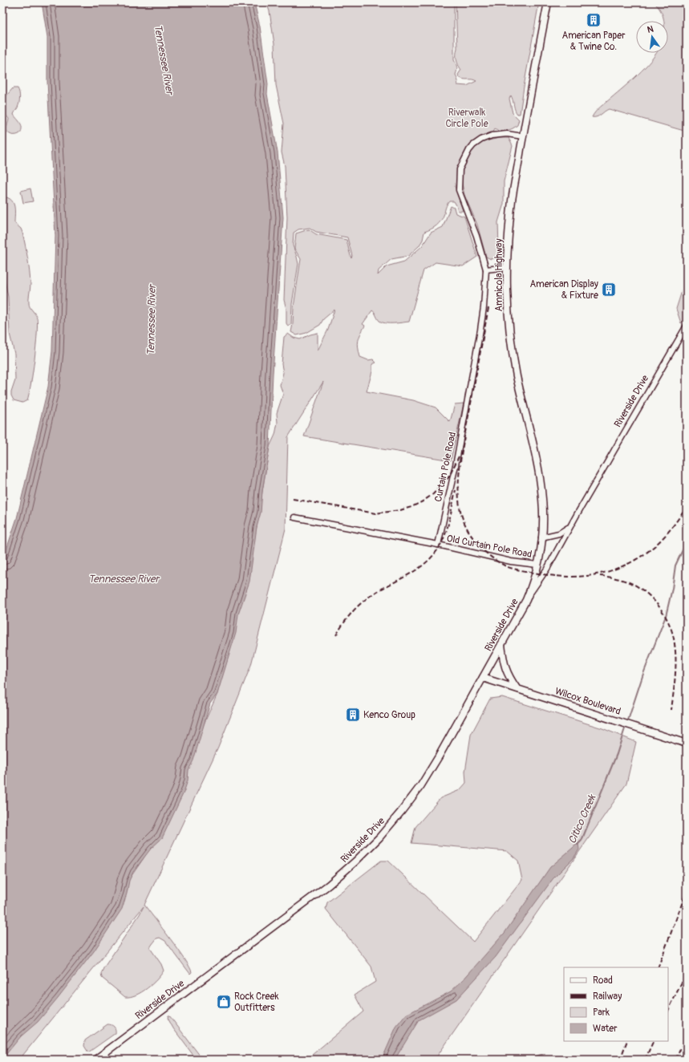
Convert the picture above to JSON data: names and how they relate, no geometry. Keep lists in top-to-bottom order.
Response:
{
  "streets": {
    "main road": ["Amnicola Highway", "Riverside Drive", "Wilcox Boulevard"],
    "street": ["Curtain Pole Road", "Old Curtain Pole Road"]
  },
  "crossings": [
    ["Amnicola Highway", "Riverside Drive"],
    ["Amnicola Highway", "Curtain Pole Road"],
    ["Riverside Drive", "Old Curtain Pole Road"],
    ["Riverside Drive", "Wilcox Boulevard"],
    ["Curtain Pole Road", "Old Curtain Pole Road"]
  ],
  "water": ["Tennessee River", "Citico Creek"],
  "parks": ["Riverwalk Circle Pole"],
  "places": {
    "building": ["American Paper & Twine Co.", "American Display & Fixture", "Kenco Group"],
    "shop": ["Rock Creek Outfitters"]
  },
  "legend": [
    "Road",
    "Railway",
    "Park",
    "Water"
  ],
  "north": "top"
}
